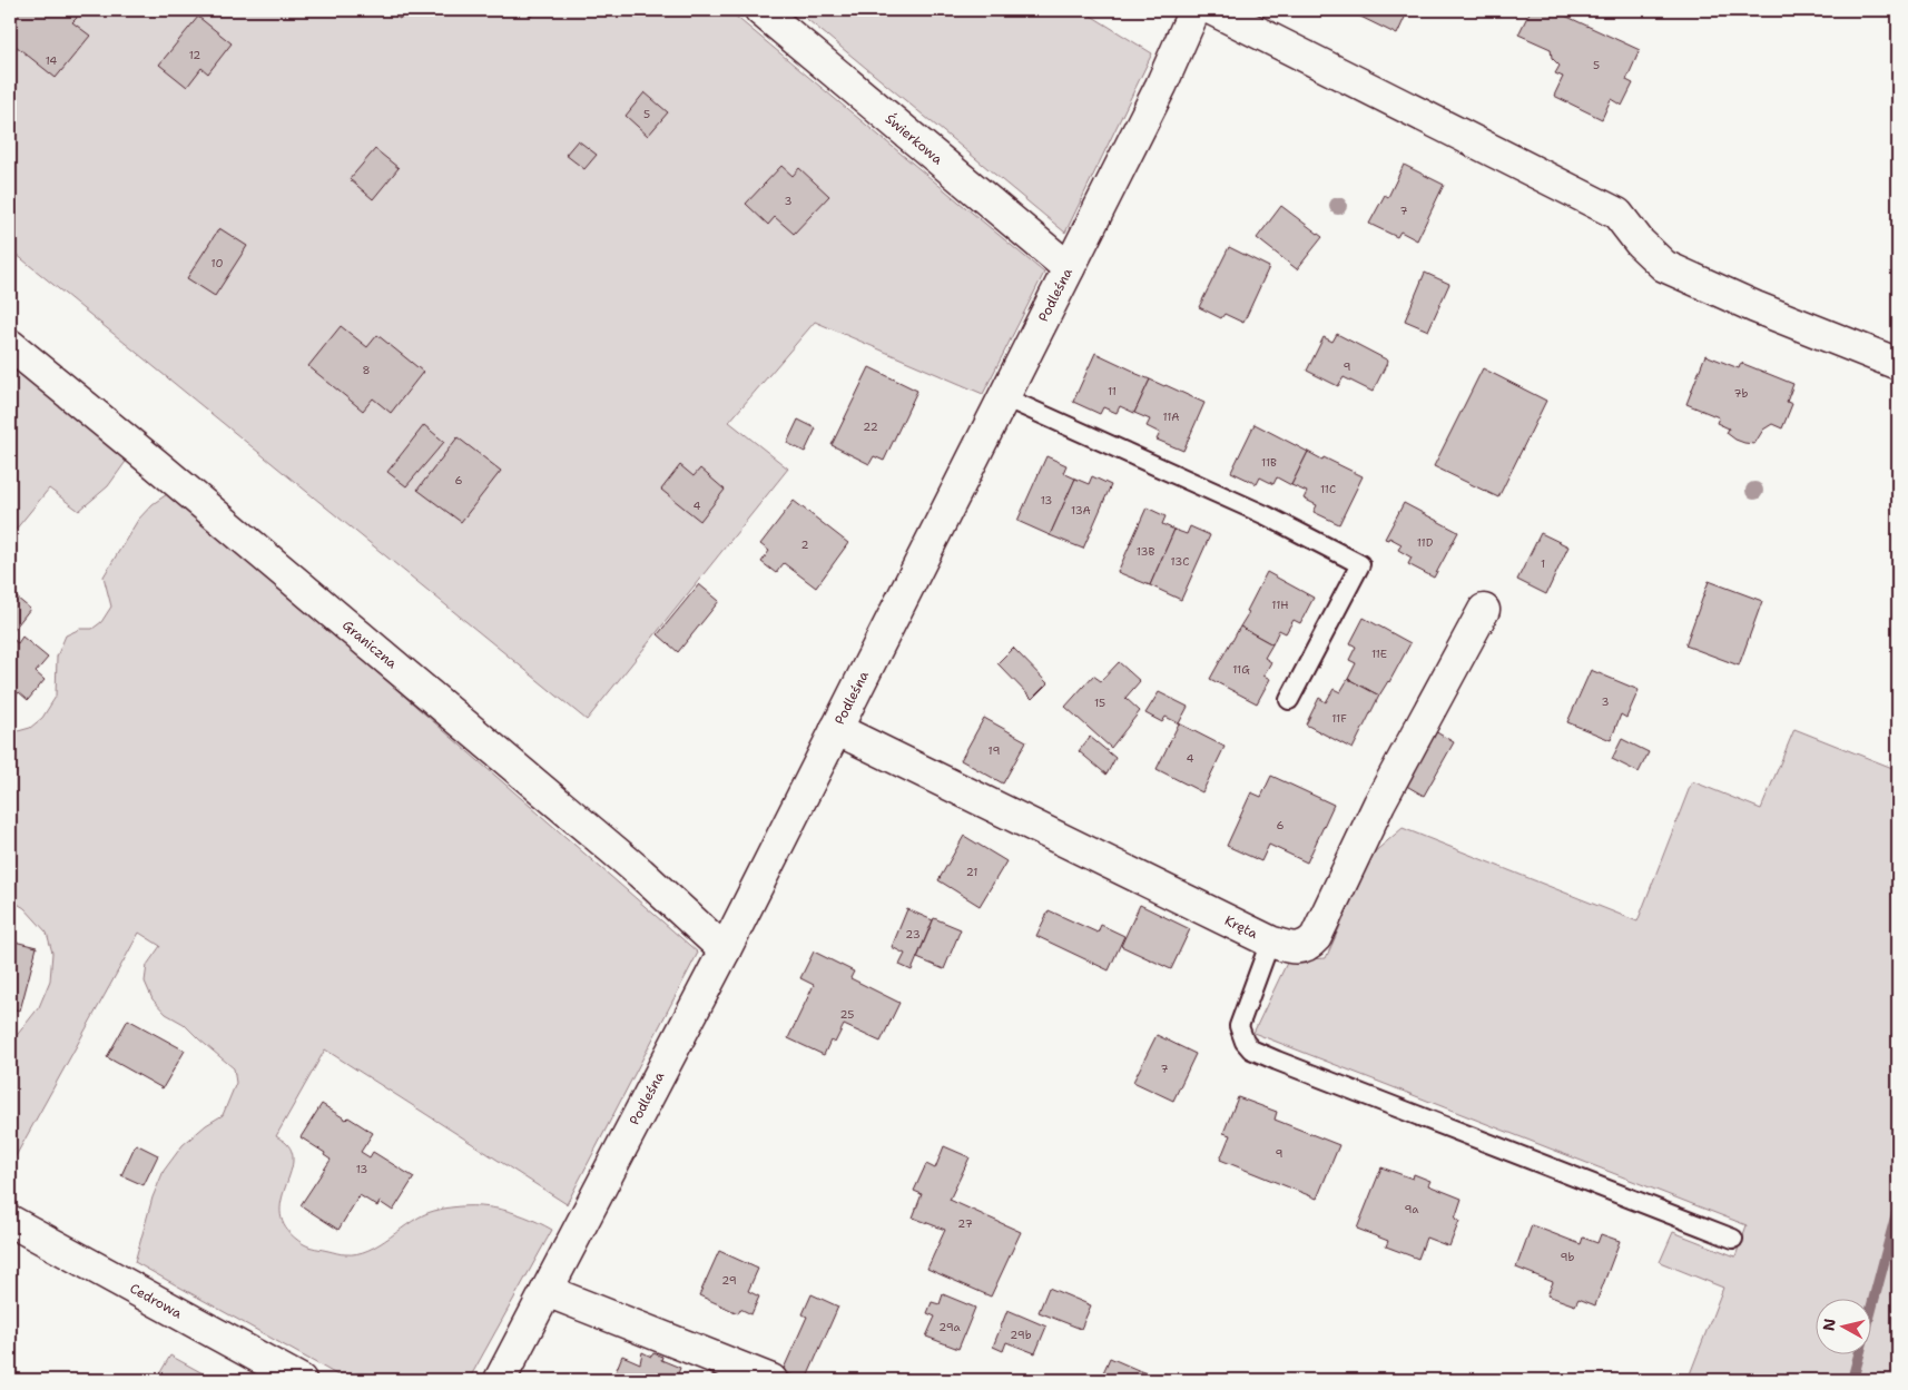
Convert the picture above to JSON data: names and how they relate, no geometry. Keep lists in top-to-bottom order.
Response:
{
  "streets": {
    "street": [
      "Świerkowa",
      "Podleśna",
      "Graniczna",
      "Kręta",
      "Cedrowa"
    ]
  },
  "crossings": [
    ["Świerkowa", "Podleśna"],
    ["Podleśna", "Graniczna"],
    ["Podleśna", "Kręta"]
  ],
  "house_numbers": [
    "12",
    "14",
    "5",
    "5",
    "3",
    "7",
    "10",
    "9",
    "8",
    "11",
    "7b",
    "11A",
    "22",
    "11B",
    "6",
    "11C",
    "13",
    "4",
    "13A",
    "11D",
    "2",
    "13B",
    "13C",
    "1",
    "11H",
    "11E",
    "11G",
    "3",
    "15",
    "11F",
    "19",
    "4",
    "6",
    "21",
    "23",
    "25",
    "7",
    "9",
    "13",
    "9a",
    "27",
    "9b",
    "29",
    "29a",
    "29b"
  ],
  "north": "left"
}
